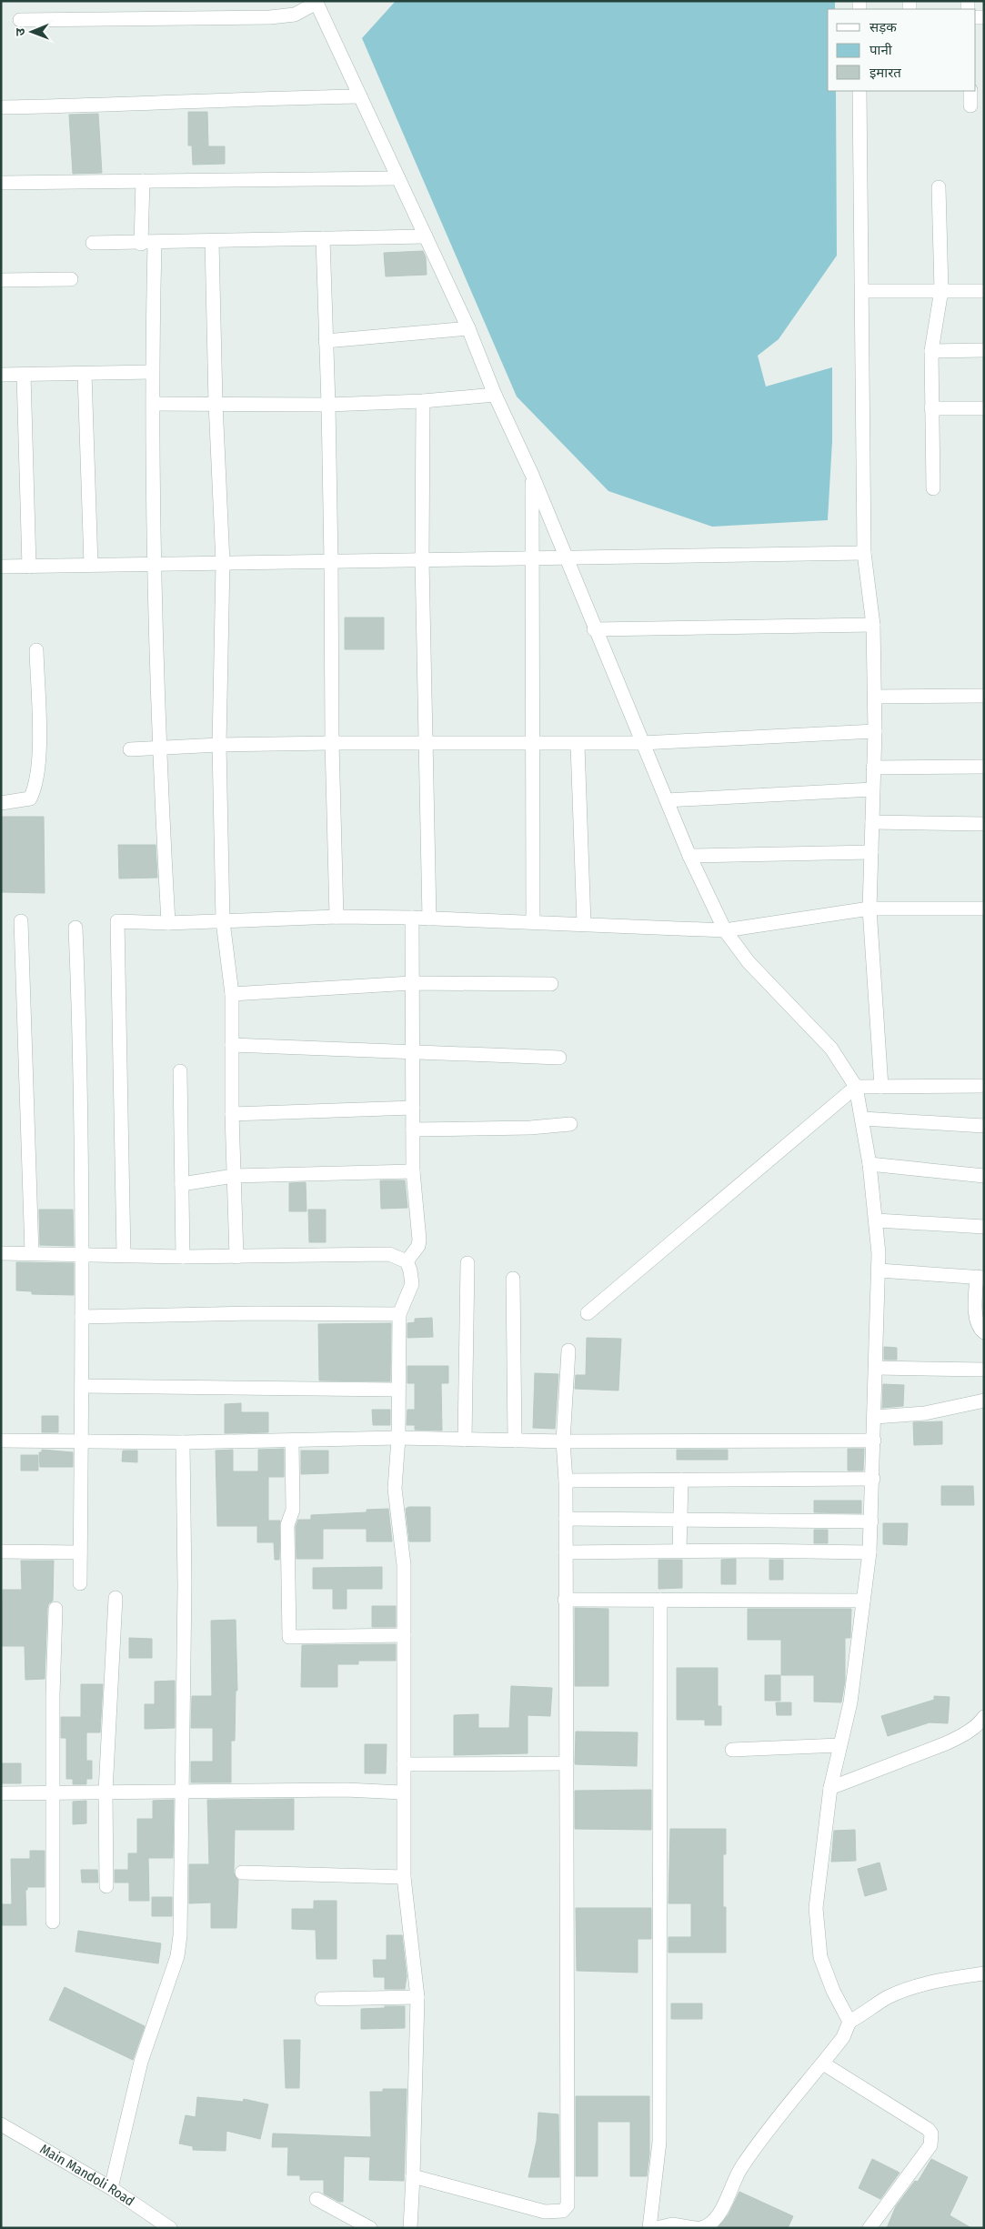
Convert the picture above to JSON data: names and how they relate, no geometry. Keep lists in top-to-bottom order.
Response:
{
  "streets": {
    "street": ["Main Mandoli Road"]
  },
  "legend": ["सड़क", "पानी", "इमारत"],
  "north": "left"
}
